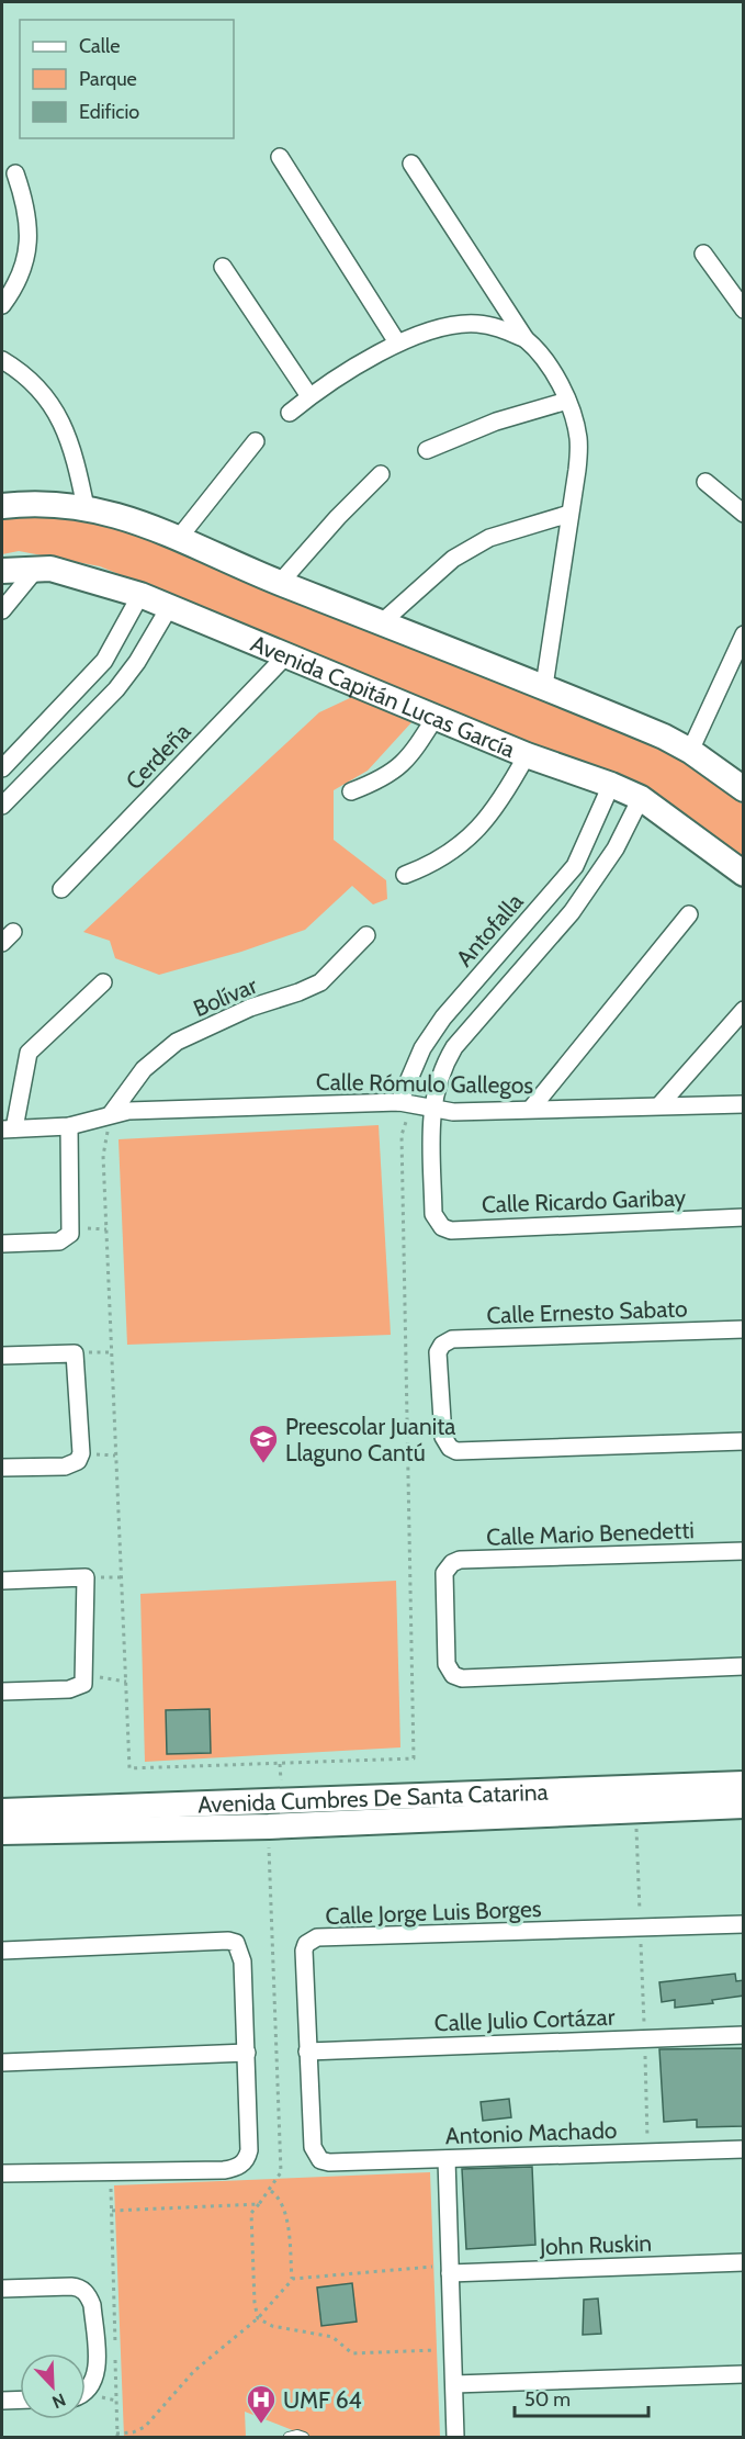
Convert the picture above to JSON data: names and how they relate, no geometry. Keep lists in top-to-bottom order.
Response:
{
  "streets": {
    "street": [
      "Avenida Capitán Lucas García",
      "Cerdeña",
      "Antofalla",
      "Bolívar",
      "Calle Rómulo Gallegos",
      "Calle Ricardo Garibay",
      "Calle Ernesto Sabato",
      "Calle Mario Benedetti",
      "Avenida Cumbres De Santa Catarina",
      "Calle Jorge Luis Borges",
      "Calle Julio Cortázar",
      "Antonio Machado",
      "John Ruskin"
    ]
  },
  "crossings": [
    ["Avenida Capitán Lucas García", "Cerdeña"],
    ["Avenida Capitán Lucas García", "Antofalla"],
    ["Antofalla", "Calle Rómulo Gallegos"],
    ["Bolívar", "Calle Rómulo Gallegos"],
    ["Calle Rómulo Gallegos", "Calle Ricardo Garibay"],
    ["Calle Jorge Luis Borges", "Calle Julio Cortázar"],
    ["Calle Jorge Luis Borges", "Antonio Machado"]
  ],
  "places": {
    "school or university": ["Preescolar Juanita Llaguno Cantú"],
    "hospital": ["UMF 64"]
  },
  "legend": ["Calle", "Parque", "Edificio"],
  "scale_bar": "50 m",
  "north": "bottom right"
}
